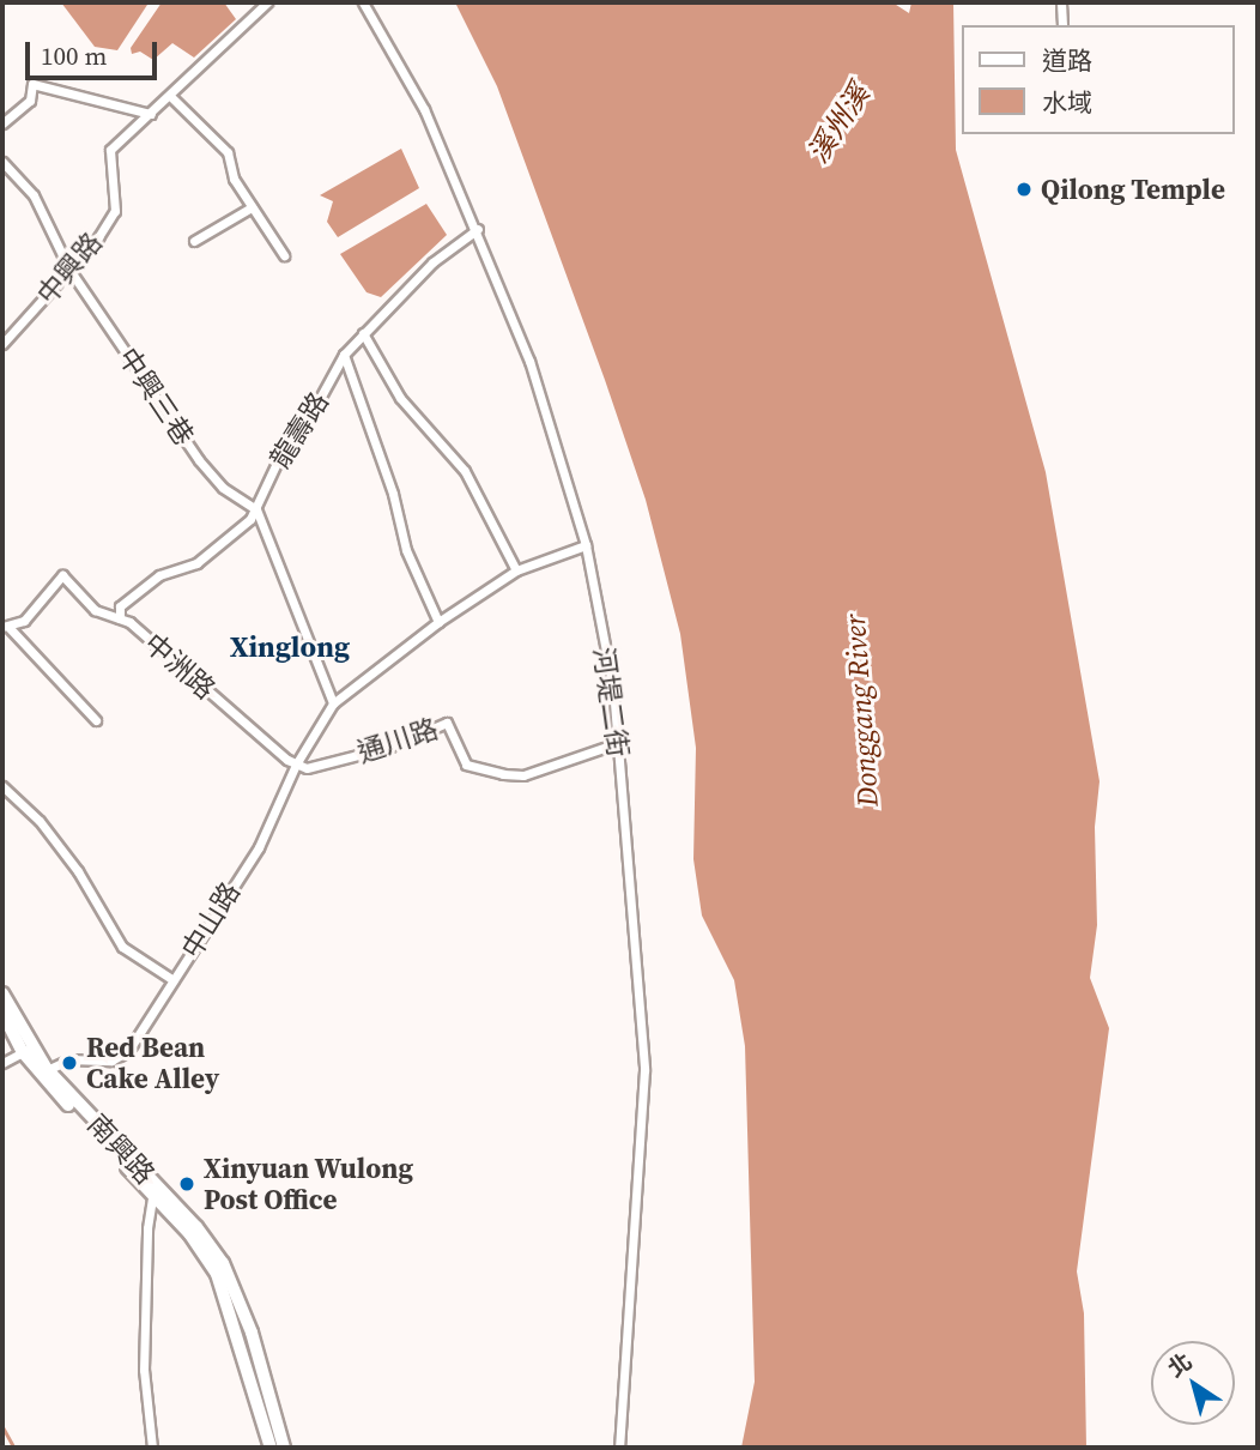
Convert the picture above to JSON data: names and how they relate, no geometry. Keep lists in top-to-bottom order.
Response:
{
  "streets": {
    "main road": ["南興路"],
    "street": [
      "中興路",
      "中興三巷",
      "龍壽路",
      "中洲路",
      "河堤二街",
      "通川路",
      "中山路"
    ]
  },
  "crossings": [
    ["中興路", "中興三巷"],
    ["中興三巷", "龍壽路"],
    ["龍壽路", "中洲路"],
    ["龍壽路", "河堤二街"],
    ["中洲路", "通川路"],
    ["中洲路", "中山路"],
    ["河堤二街", "通川路"],
    ["河堤二街", "中山路"],
    ["通川路", "中山路"],
    ["中山路", "南興路"]
  ],
  "districts": ["Xinglong"],
  "water": ["溪州溪", "Donggang River"],
  "places": ["Qilong Temple", "Red Bean Cake Alley", "Xinyuan Wulong Post Office"],
  "legend": ["道路", "水域"],
  "scale_bar": "100 m",
  "north": "top left"
}
